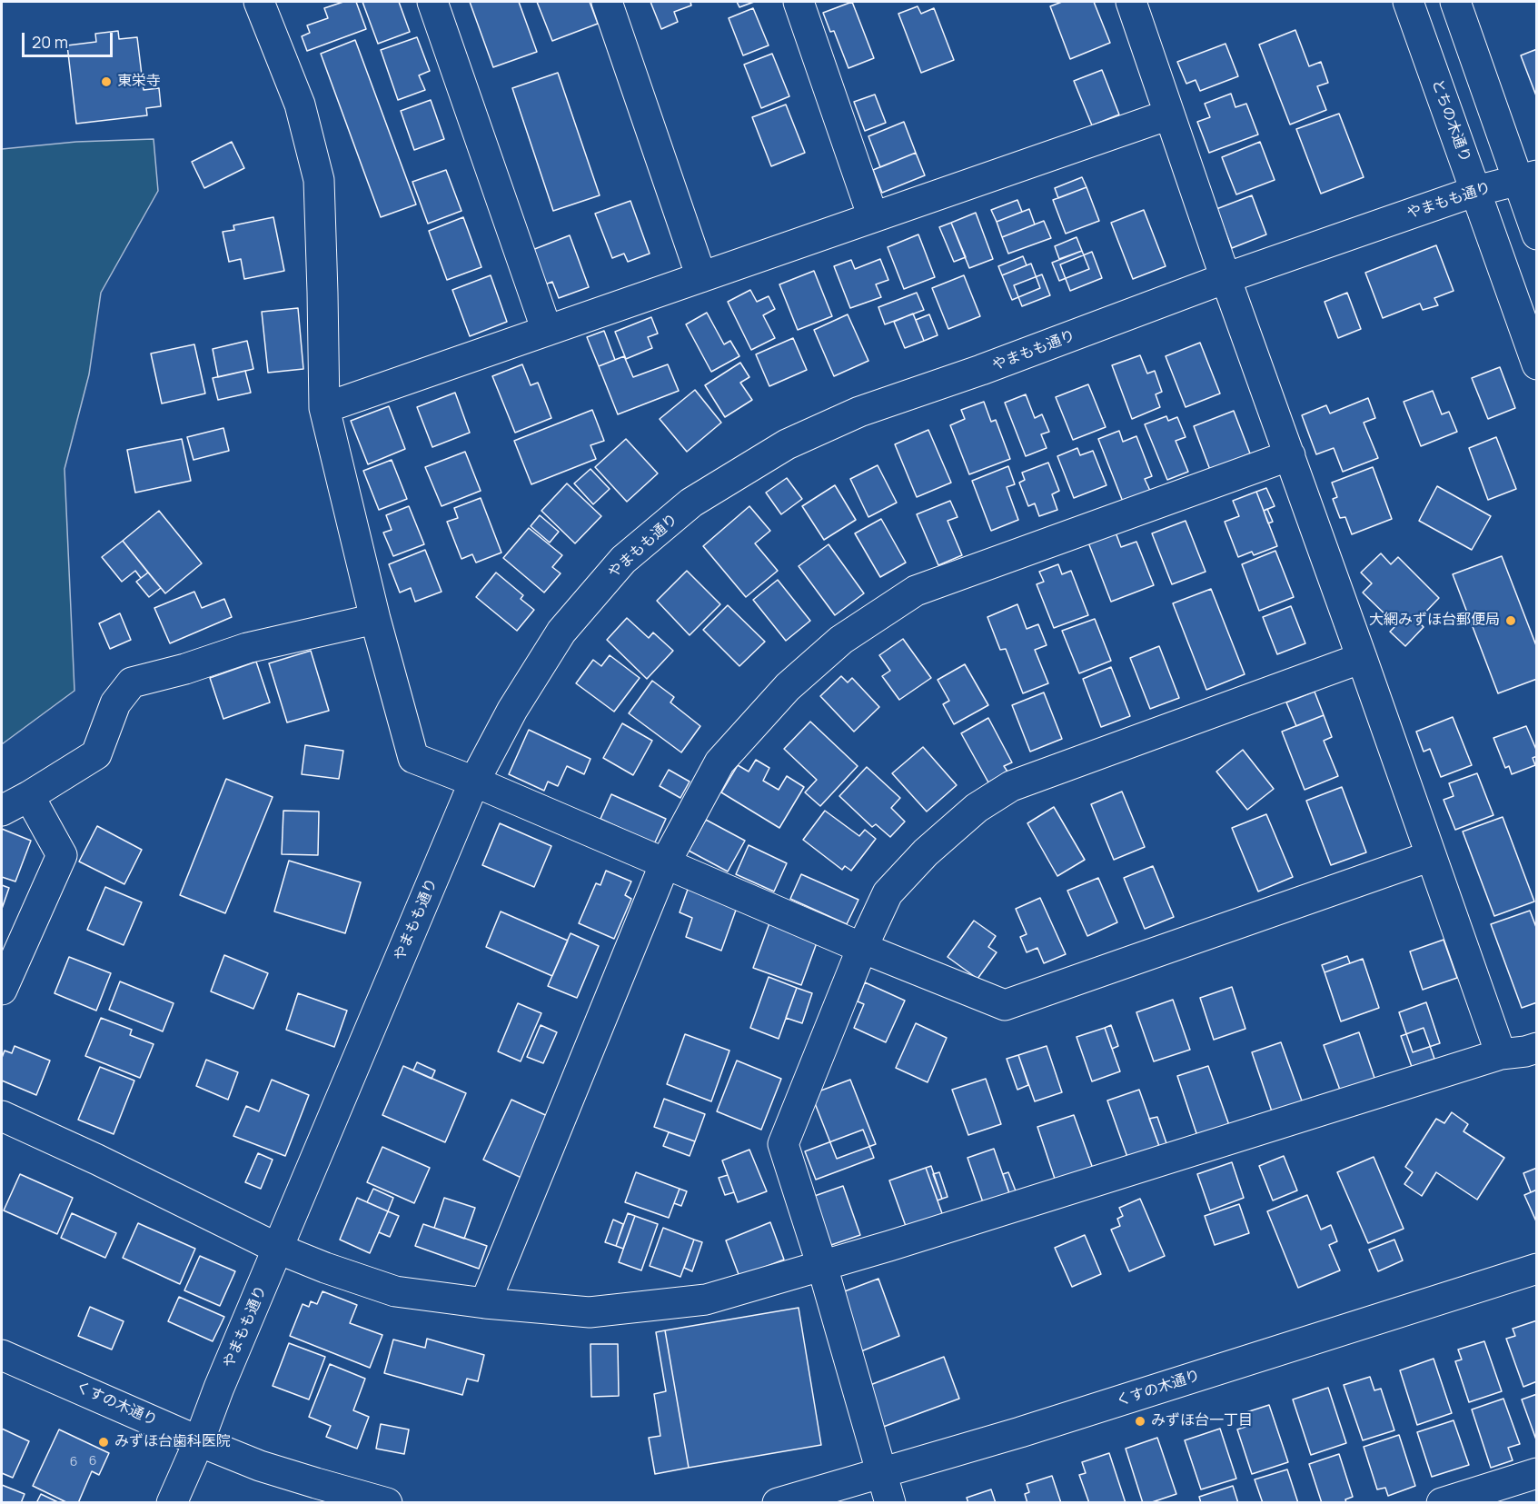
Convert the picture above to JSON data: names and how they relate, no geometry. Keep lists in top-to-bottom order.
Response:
{
  "streets": {
    "street": ["とちの木通り", "やまもも通り", "くすの木通り"]
  },
  "crossings": [
    ["とちの木通り", "やまもも通り"],
    ["やまもも通り", "くすの木通り"]
  ],
  "places": [
    "東栄寺",
    "大網みずほ台郵便局",
    "みずほ台一丁目",
    "みずほ台歯科医院"
  ],
  "house_numbers": ["6", "6"],
  "scale_bar": "20 m"
}
